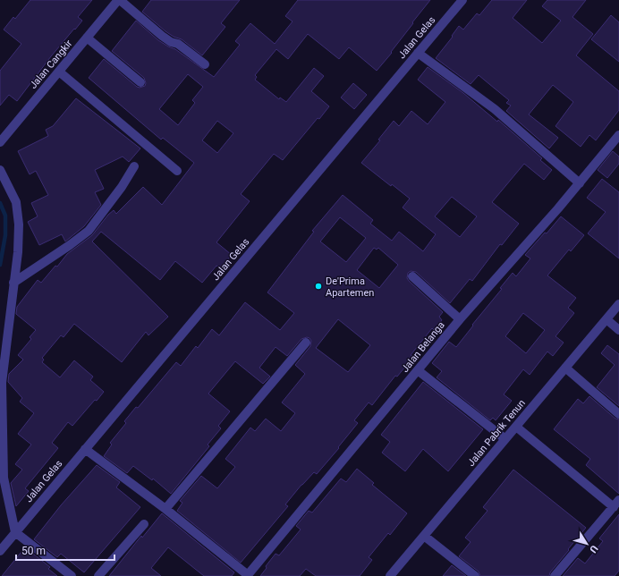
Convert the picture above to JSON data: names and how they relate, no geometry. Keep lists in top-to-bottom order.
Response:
{
  "streets": {
    "street": [
      "Jalan Gelas",
      "Jalan Cangkir",
      "Jalan Belanga",
      "Jalan Pabrik Tenun"
    ]
  },
  "places": ["De'Prima Apartemen"],
  "scale_bar": "50 m",
  "north": "bottom right"
}
